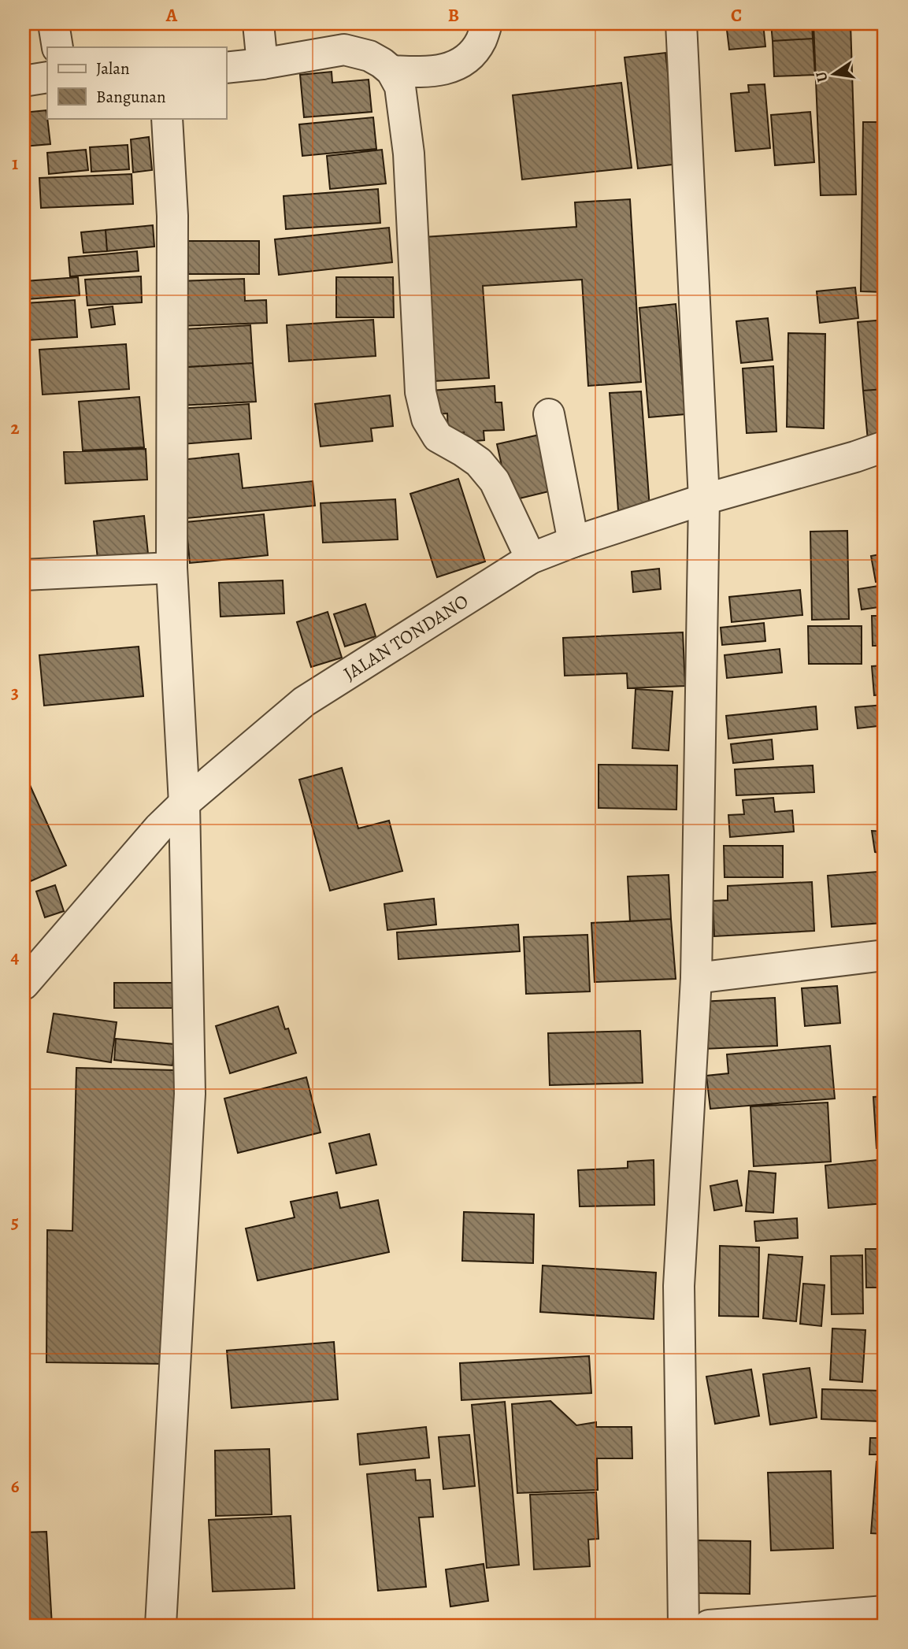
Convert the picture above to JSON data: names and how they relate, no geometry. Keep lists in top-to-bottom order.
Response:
{
  "streets": {
    "street": ["JALAN TONDANO"]
  },
  "legend": ["Jalan", "Bangunan"],
  "north": "left",
  "grid": {
    "columns": ["A", "B", "C"],
    "rows": [
      "1",
      "2",
      "3",
      "4",
      "5",
      "6"
    ]
  }
}
